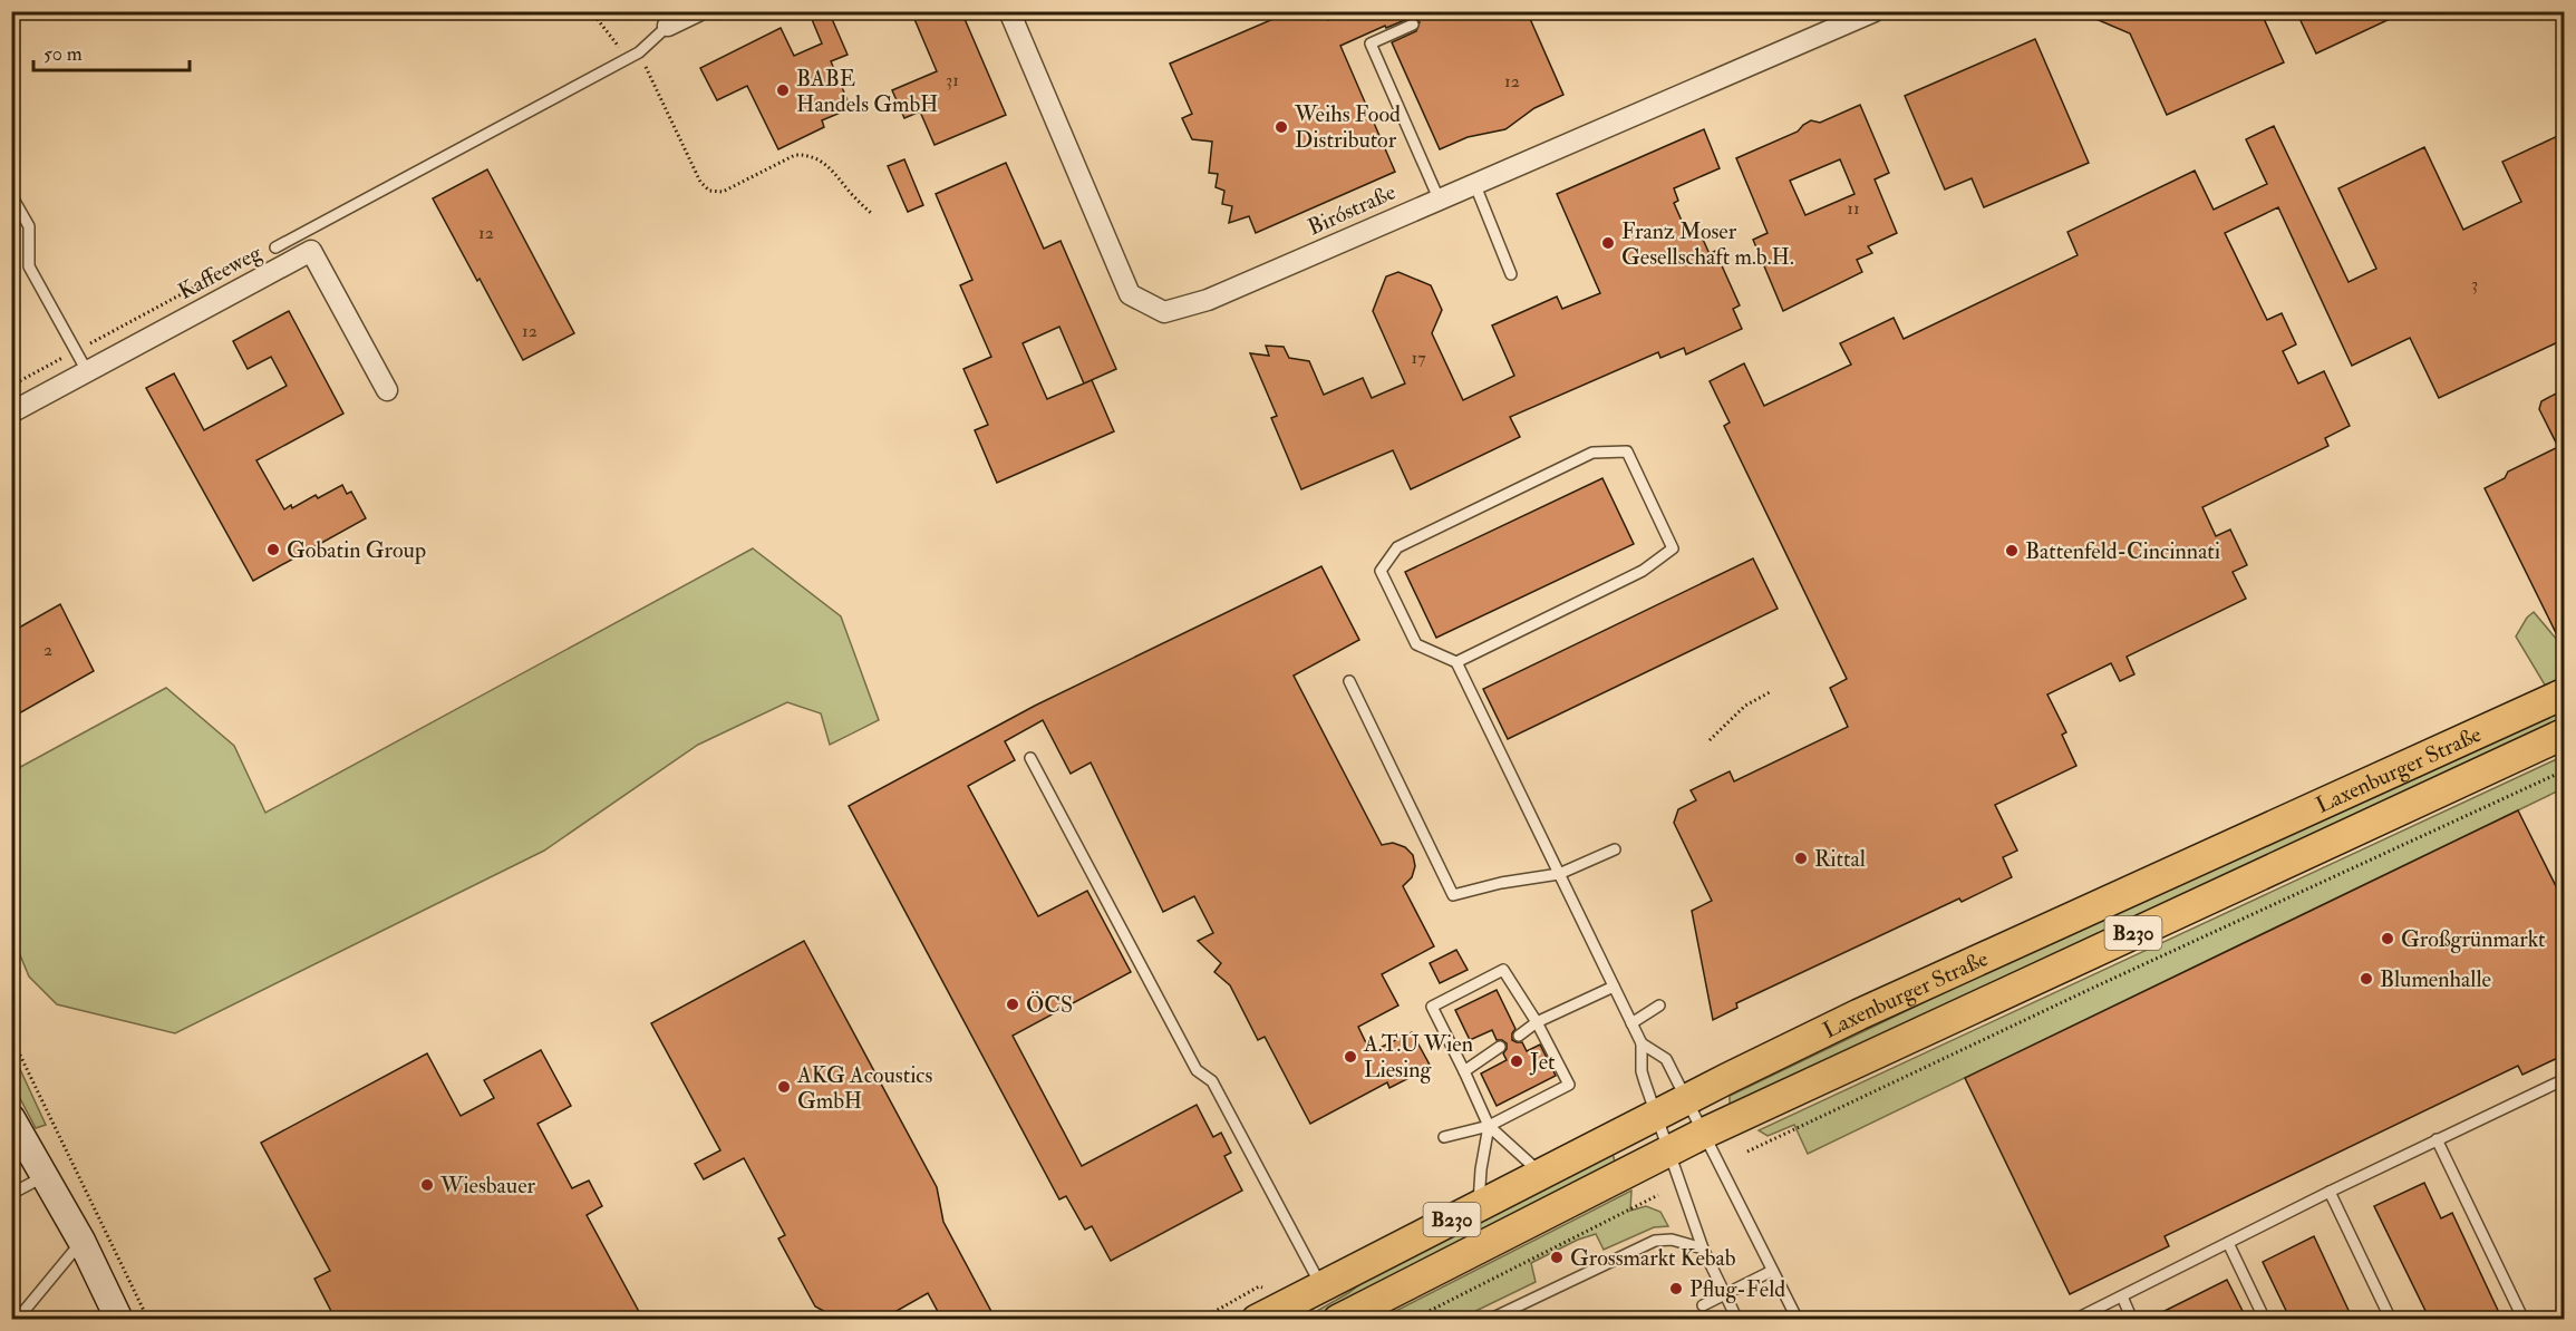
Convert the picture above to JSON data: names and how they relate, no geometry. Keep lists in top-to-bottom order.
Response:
{
  "streets": {
    "main road": ["Laxenburger Straße", "B230"],
    "street": ["Biróstraße", "Kaffeeweg"]
  },
  "places": [
    "BABE Handels GmbH",
    "Weihs Food Distributor",
    "Franz Moser Gesellschaft m.b.H.",
    "Gobatin Group",
    "Battenfeld-Cincinnati",
    "Rittal",
    "Großgrünmarkt",
    "Blumenhalle",
    "ÖCS",
    "A.T.U Wien Liesing",
    "Jet",
    "AKG Acoustics GmbH",
    "Wiesbauer",
    "Grossmarkt Kebab",
    "Pflug-Feld"
  ],
  "house_numbers": [
    "31",
    "12",
    "11",
    "12",
    "3",
    "12",
    "17",
    "2"
  ],
  "scale_bar": "50 m"
}
